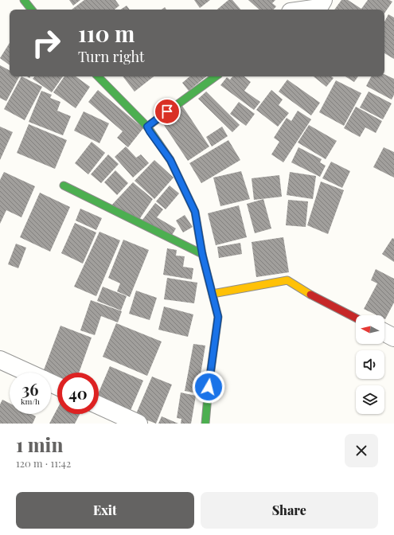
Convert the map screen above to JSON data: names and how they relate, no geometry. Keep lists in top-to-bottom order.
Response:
{
  "north": "left",
  "page": {
    "turn": ["110 m", "Turn right"],
    "speed": "36 km/h",
    "limit": "40",
    "heading": ["1 min", "120 m · 11:42"],
    "buttons": ["Exit", "Share"]
  }
}
